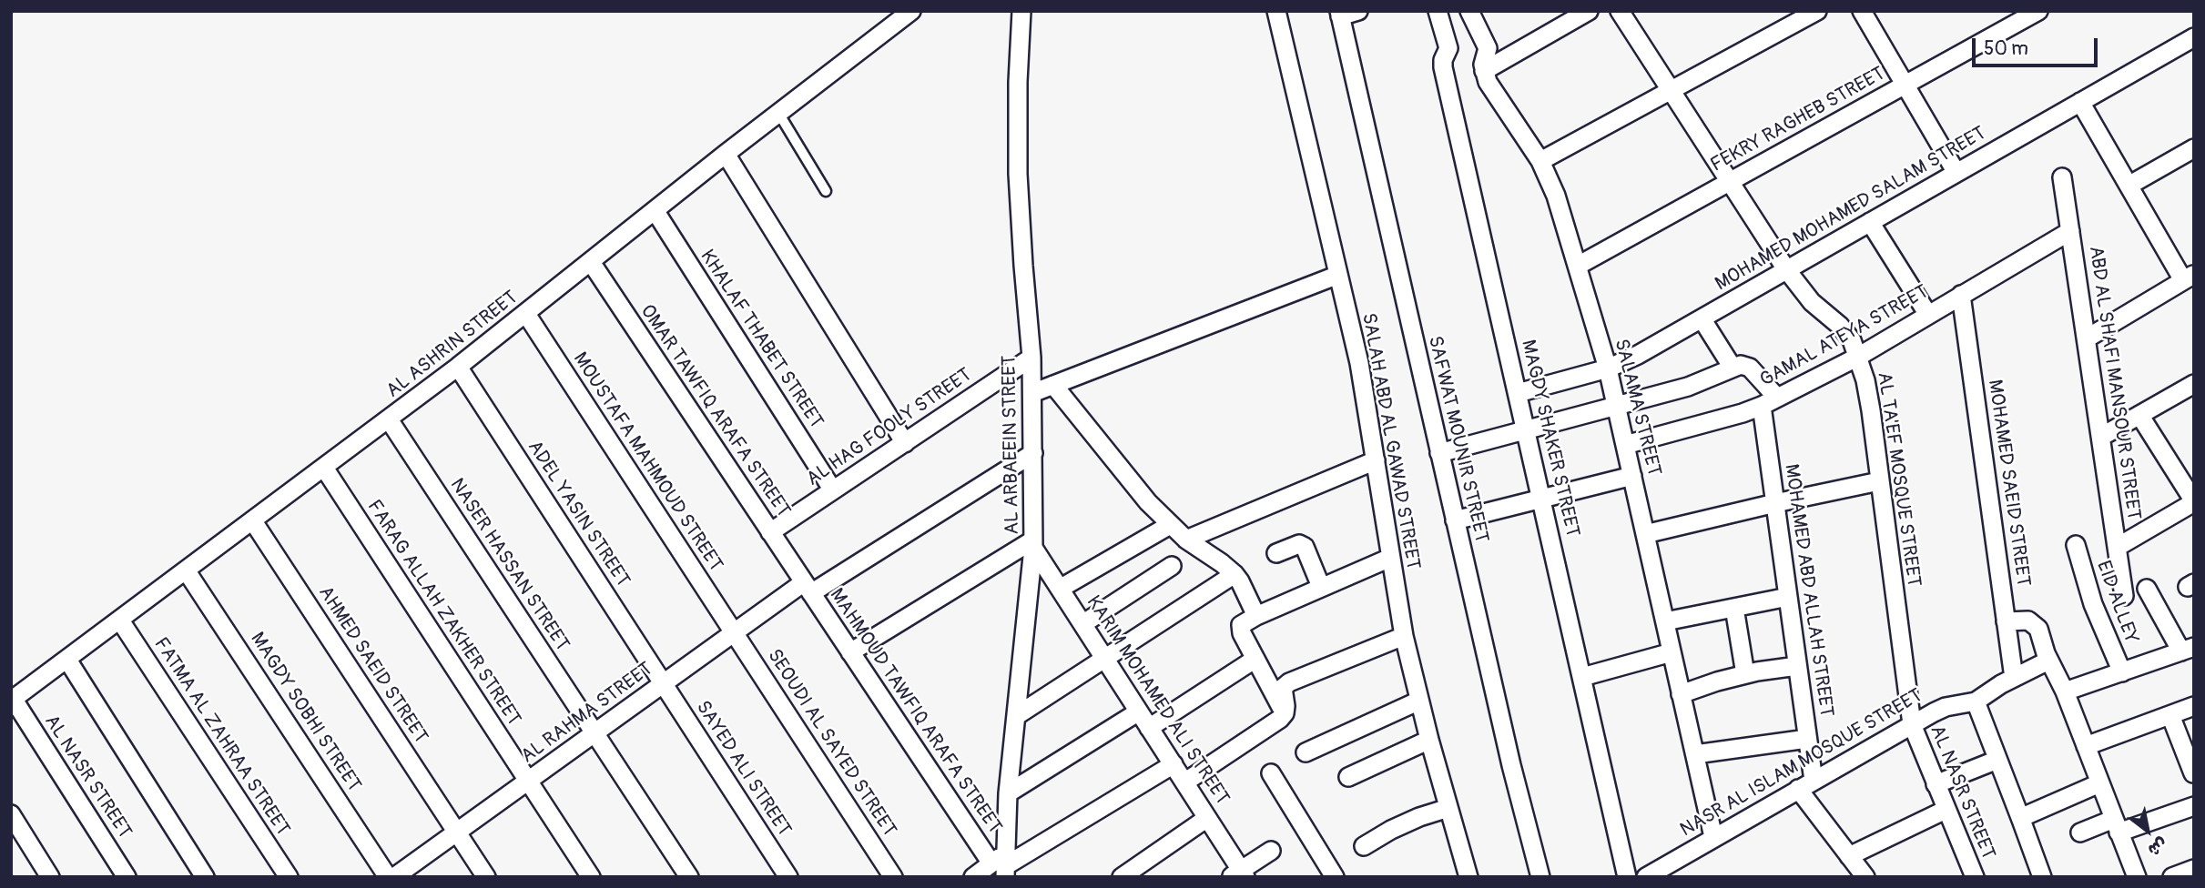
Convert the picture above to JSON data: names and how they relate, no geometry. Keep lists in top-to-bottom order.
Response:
{
  "streets": {
    "street": [
      "FEKRY RAGHEB STREET",
      "MOHAMED MOHAMED SALAM STREET",
      "GAMAL ATEYA STREET",
      "KHALAF THABET STREET",
      "AL ASHRIN STREET",
      "ABD AL SHAFI MANSOUR STREET",
      "SALAMA STREET",
      "OMAR TAWFIQ ARAFA STREET",
      "AL HAG FOOLY STREET",
      "MAGDY SHAKER STREET",
      "SAFWAT MOUNIR STREET",
      "SALAH ABD AL GAWAD STREET",
      "AL ARBAEEIN STREET",
      "MOUSTAFA MAHMOUD STREET",
      "AL TA'EF MOSQUE STREET",
      "MOHAMED SAEID STREET",
      "ADEL YASIN STREET",
      "NASER HASSAN STREET",
      "MOHAMED ABD ALLAH STREET",
      "EID ALLEY",
      "FARAG ALLAH ZAKHER STREET",
      "AHMED SAEID STREET",
      "KARIM MOHAMED ALI STREET",
      "MAHMOUD TAWFIQ ARAFA STREET",
      "MAGDY SOBHI STREET",
      "AL RAHMA STREET",
      "FATMA AL ZAHRAA STREET",
      "SEOUDI AL SAYED STREET",
      "NASR AL ISLAM MOSQUE STREET",
      "SAYED ALI STREET",
      "AL NASR STREET"
    ]
  },
  "crossings": [
    ["FEKRY RAGHEB STREET", "SALAMA STREET"],
    ["FEKRY RAGHEB STREET", "AL TA'EF MOSQUE STREET"],
    ["MOHAMED MOHAMED SALAM STREET", "SALAMA STREET"],
    ["MOHAMED MOHAMED SALAM STREET", "MAGDY SHAKER STREET"],
    ["MOHAMED MOHAMED SALAM STREET", "AL TA'EF MOSQUE STREET"],
    ["GAMAL ATEYA STREET", "ABD AL SHAFI MANSOUR STREET"],
    ["GAMAL ATEYA STREET", "SALAMA STREET"],
    ["GAMAL ATEYA STREET", "AL TA'EF MOSQUE STREET"],
    ["GAMAL ATEYA STREET", "MOHAMED SAEID STREET"],
    ["GAMAL ATEYA STREET", "MOHAMED ABD ALLAH STREET"],
    ["KHALAF THABET STREET", "AL ASHRIN STREET"],
    ["KHALAF THABET STREET", "AL HAG FOOLY STREET"],
    ["AL ASHRIN STREET", "OMAR TAWFIQ ARAFA STREET"],
    ["AL ASHRIN STREET", "MOUSTAFA MAHMOUD STREET"],
    ["AL ASHRIN STREET", "ADEL YASIN STREET"],
    ["AL ASHRIN STREET", "NASER HASSAN STREET"],
    ["AL ASHRIN STREET", "FARAG ALLAH ZAKHER STREET"],
    ["AL ASHRIN STREET", "AHMED SAEID STREET"],
    ["AL ASHRIN STREET", "MAGDY SOBHI STREET"],
    ["AL ASHRIN STREET", "FATMA AL ZAHRAA STREET"],
    ["AL ASHRIN STREET", "AL NASR STREET"],
    ["SALAMA STREET", "NASR AL ISLAM MOSQUE STREET"],
    ["OMAR TAWFIQ ARAFA STREET", "AL HAG FOOLY STREET"],
    ["OMAR TAWFIQ ARAFA STREET", "MAHMOUD TAWFIQ ARAFA STREET"],
    ["OMAR TAWFIQ ARAFA STREET", "AL RAHMA STREET"],
    ["AL HAG FOOLY STREET", "AL ARBAEEIN STREET"],
    ["AL ARBAEEIN STREET", "KARIM MOHAMED ALI STREET"],
    ["AL ARBAEEIN STREET", "MAHMOUD TAWFIQ ARAFA STREET"],
    ["AL ARBAEEIN STREET", "AL RAHMA STREET"],
    ["MOUSTAFA MAHMOUD STREET", "AL RAHMA STREET"],
    ["MOUSTAFA MAHMOUD STREET", "SEOUDI AL SAYED STREET"],
    ["AL TA'EF MOSQUE STREET", "NASR AL ISLAM MOSQUE STREET"],
    ["AL TA'EF MOSQUE STREET", "AL NASR STREET"],
    ["MOHAMED SAEID STREET", "NASR AL ISLAM MOSQUE STREET"],
    ["ADEL YASIN STREET", "AL RAHMA STREET"],
    ["ADEL YASIN STREET", "SAYED ALI STREET"],
    ["NASER HASSAN STREET", "AL RAHMA STREET"],
    ["MOHAMED ABD ALLAH STREET", "NASR AL ISLAM MOSQUE STREET"],
    ["FARAG ALLAH ZAKHER STREET", "AL RAHMA STREET"],
    ["AHMED SAEID STREET", "AL RAHMA STREET"],
    ["MAHMOUD TAWFIQ ARAFA STREET", "AL RAHMA STREET"],
    ["AL RAHMA STREET", "SEOUDI AL SAYED STREET"],
    ["AL RAHMA STREET", "SAYED ALI STREET"],
    ["NASR AL ISLAM MOSQUE STREET", "AL NASR STREET"]
  ],
  "scale_bar": "50 m",
  "north": "bottom right"
}
